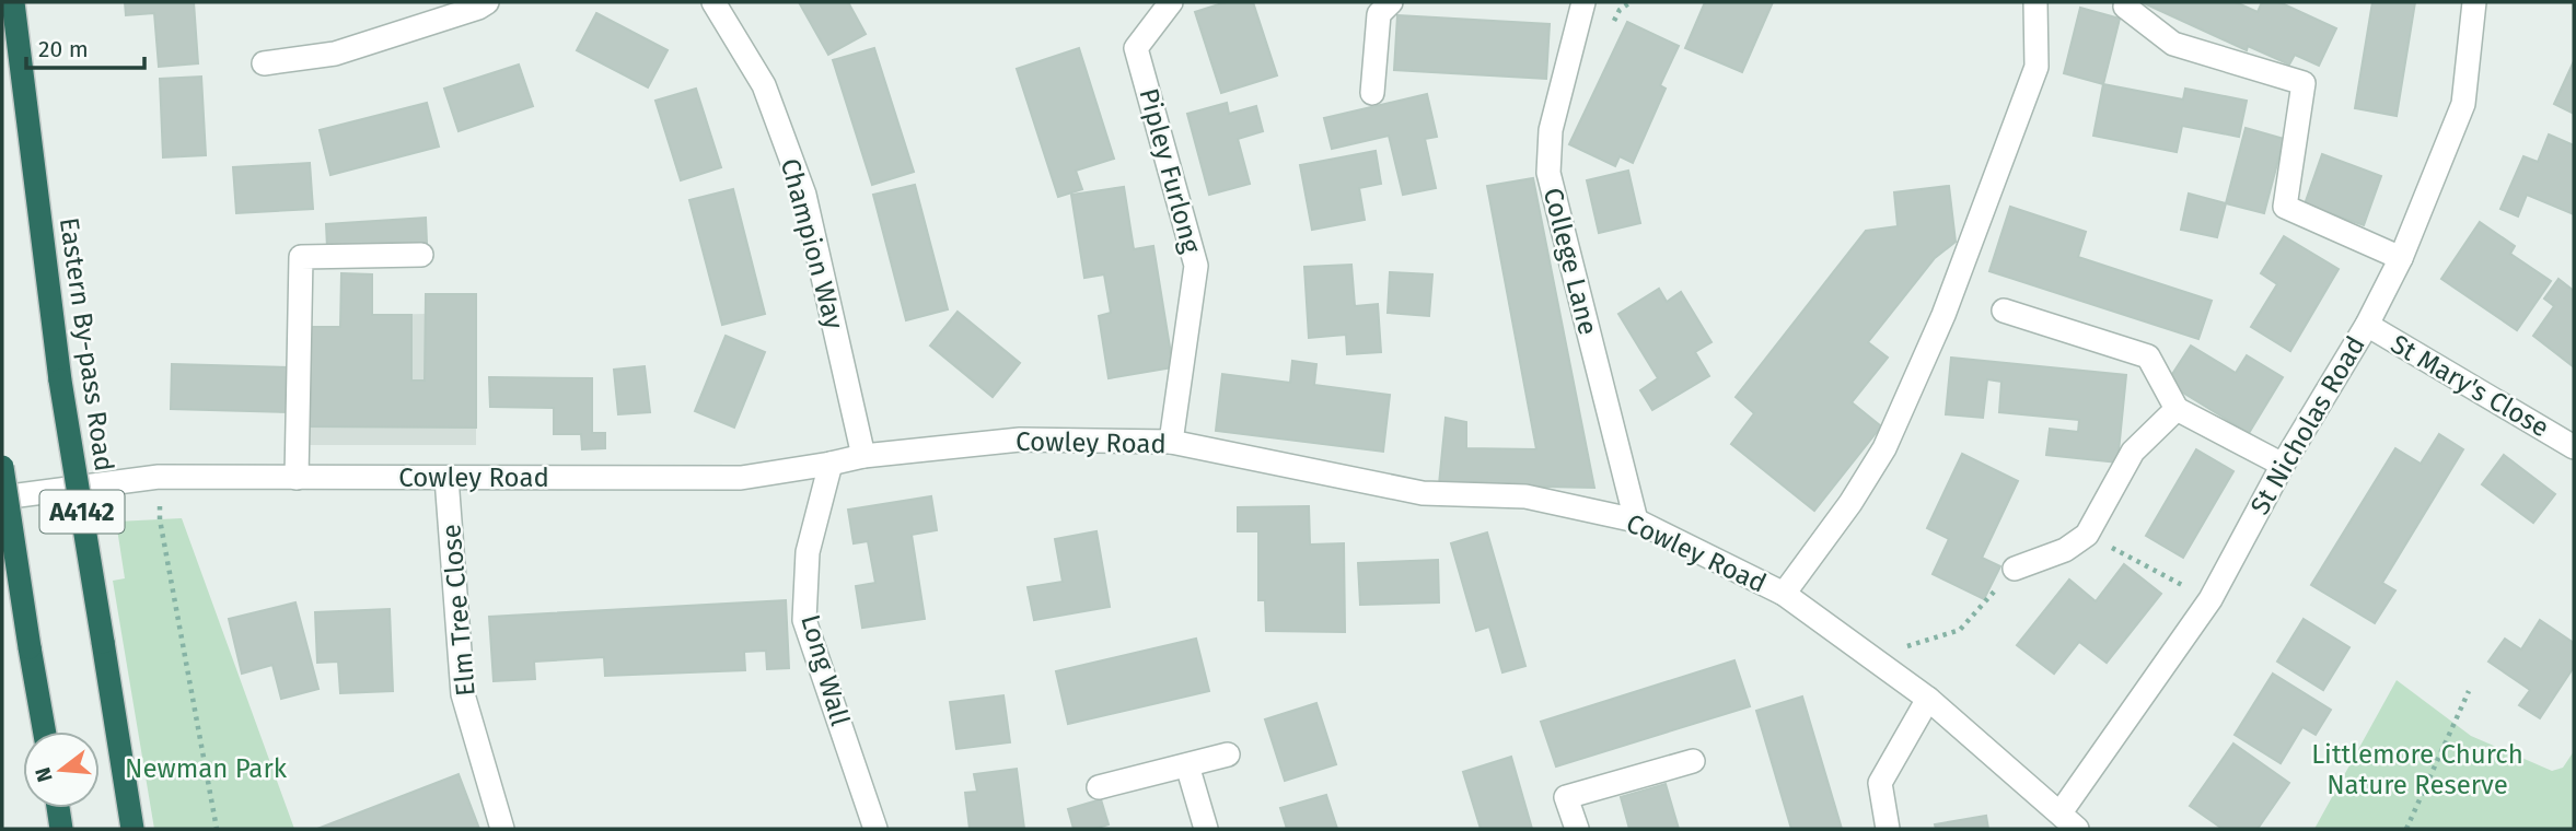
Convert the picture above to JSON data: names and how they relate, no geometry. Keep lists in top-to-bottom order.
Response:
{
  "streets": {
    "highway": ["Eastern By-pass Road", "A4142"],
    "street": [
      "Pipley Furlong",
      "Champion Way",
      "College Lane",
      "St Mary's Close",
      "St Nicholas Road",
      "Cowley Road",
      "Elm Tree Close",
      "Long Wall"
    ]
  },
  "crossings": [
    ["Pipley Furlong", "Cowley Road"],
    ["Champion Way", "Cowley Road"],
    ["College Lane", "Cowley Road"],
    ["St Mary's Close", "St Nicholas Road"],
    ["St Nicholas Road", "Cowley Road"],
    ["Cowley Road", "Elm Tree Close"],
    ["Cowley Road", "Long Wall"]
  ],
  "parks": ["Littlemore Church Nature Reserve", "Newman Park"],
  "scale_bar": "20 m",
  "north": "left"
}
